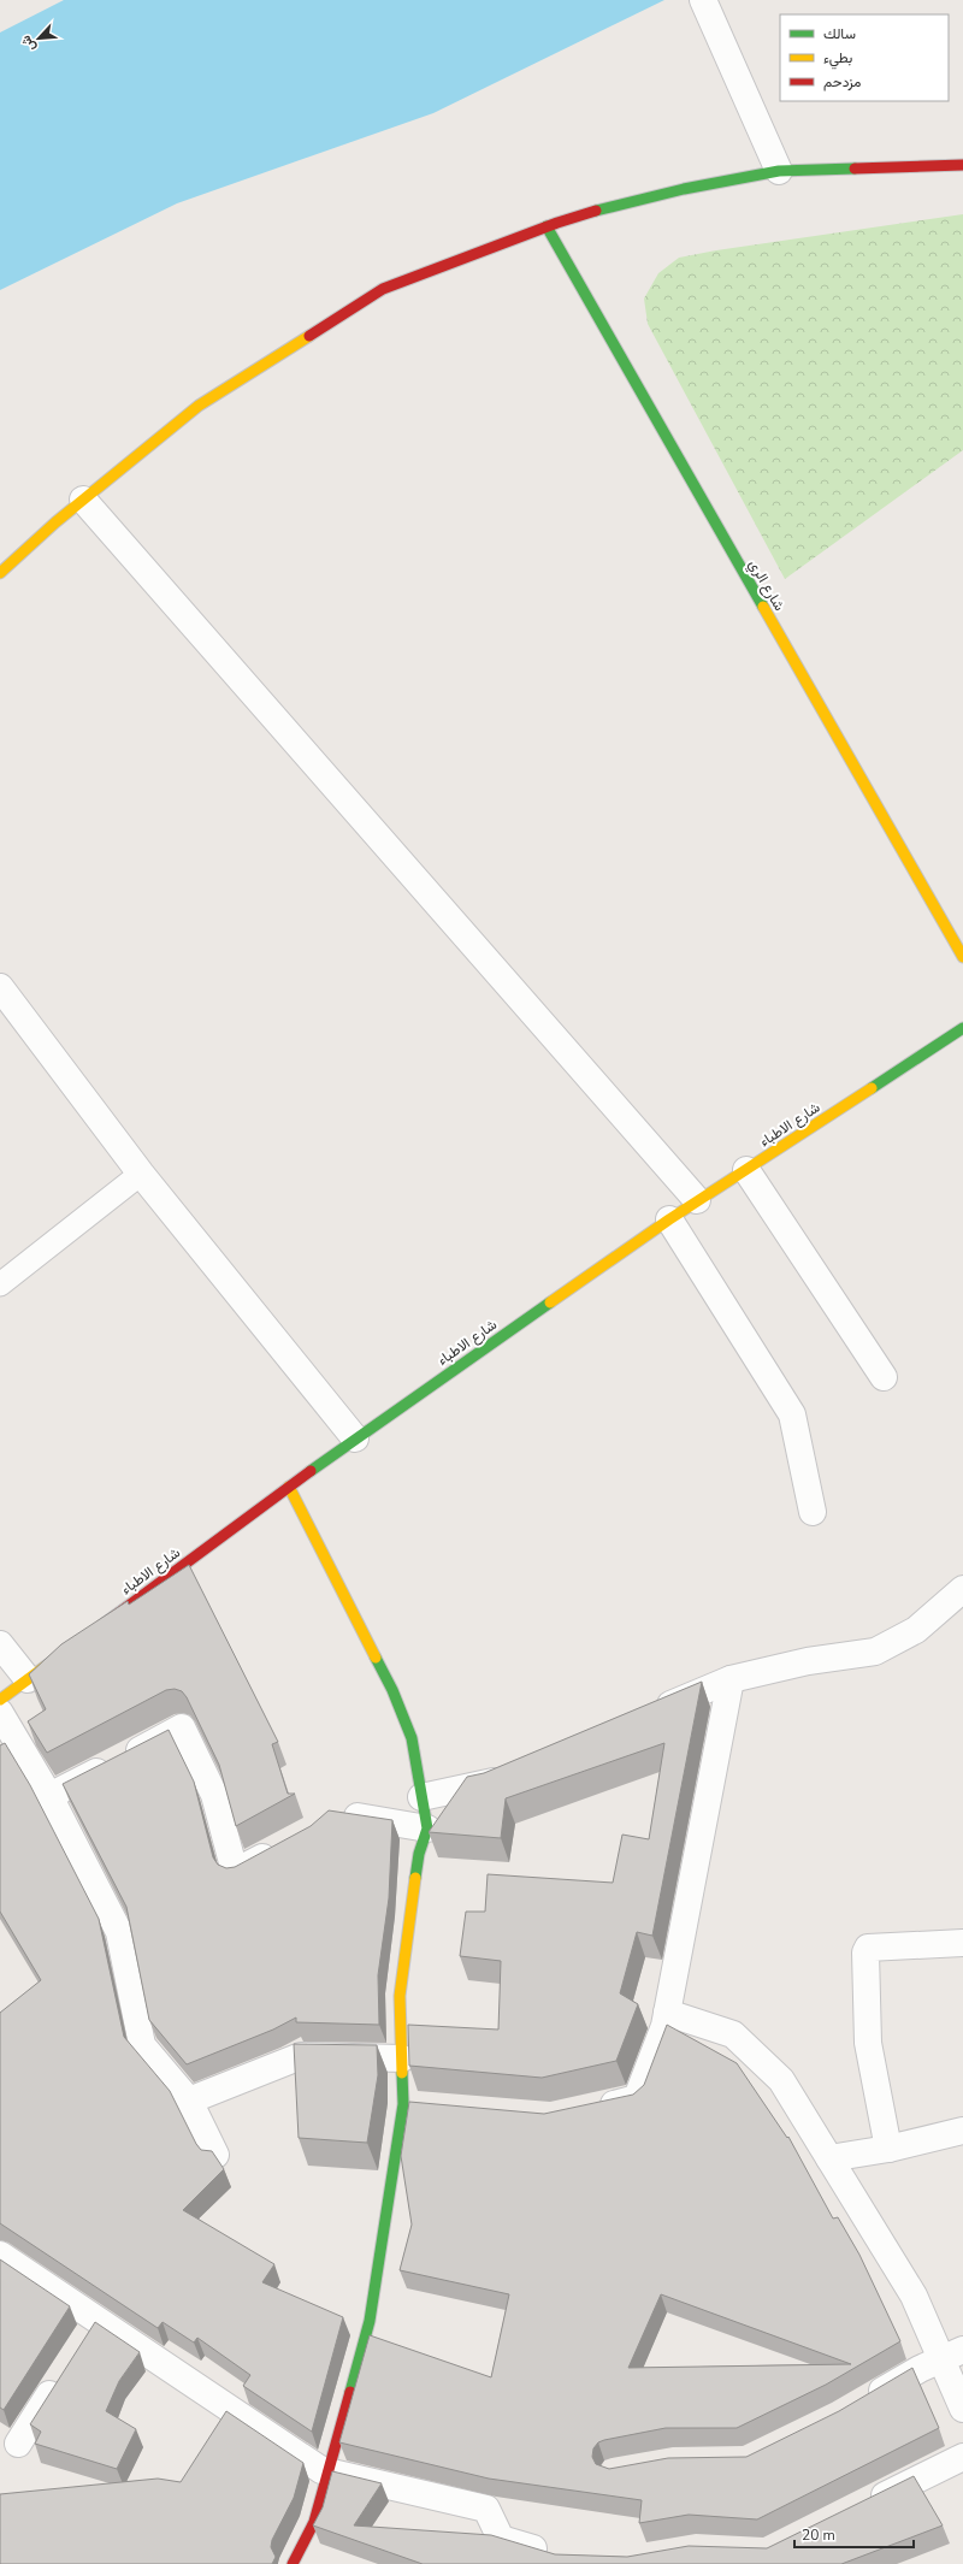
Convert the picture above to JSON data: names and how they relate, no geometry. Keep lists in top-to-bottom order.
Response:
{
  "streets": {
    "street": ["شارع الري", "شارع الاطباء"]
  },
  "legend": ["سالك", "بطيء", "مزدحم"],
  "scale_bar": "20 m",
  "north": "bottom left"
}
